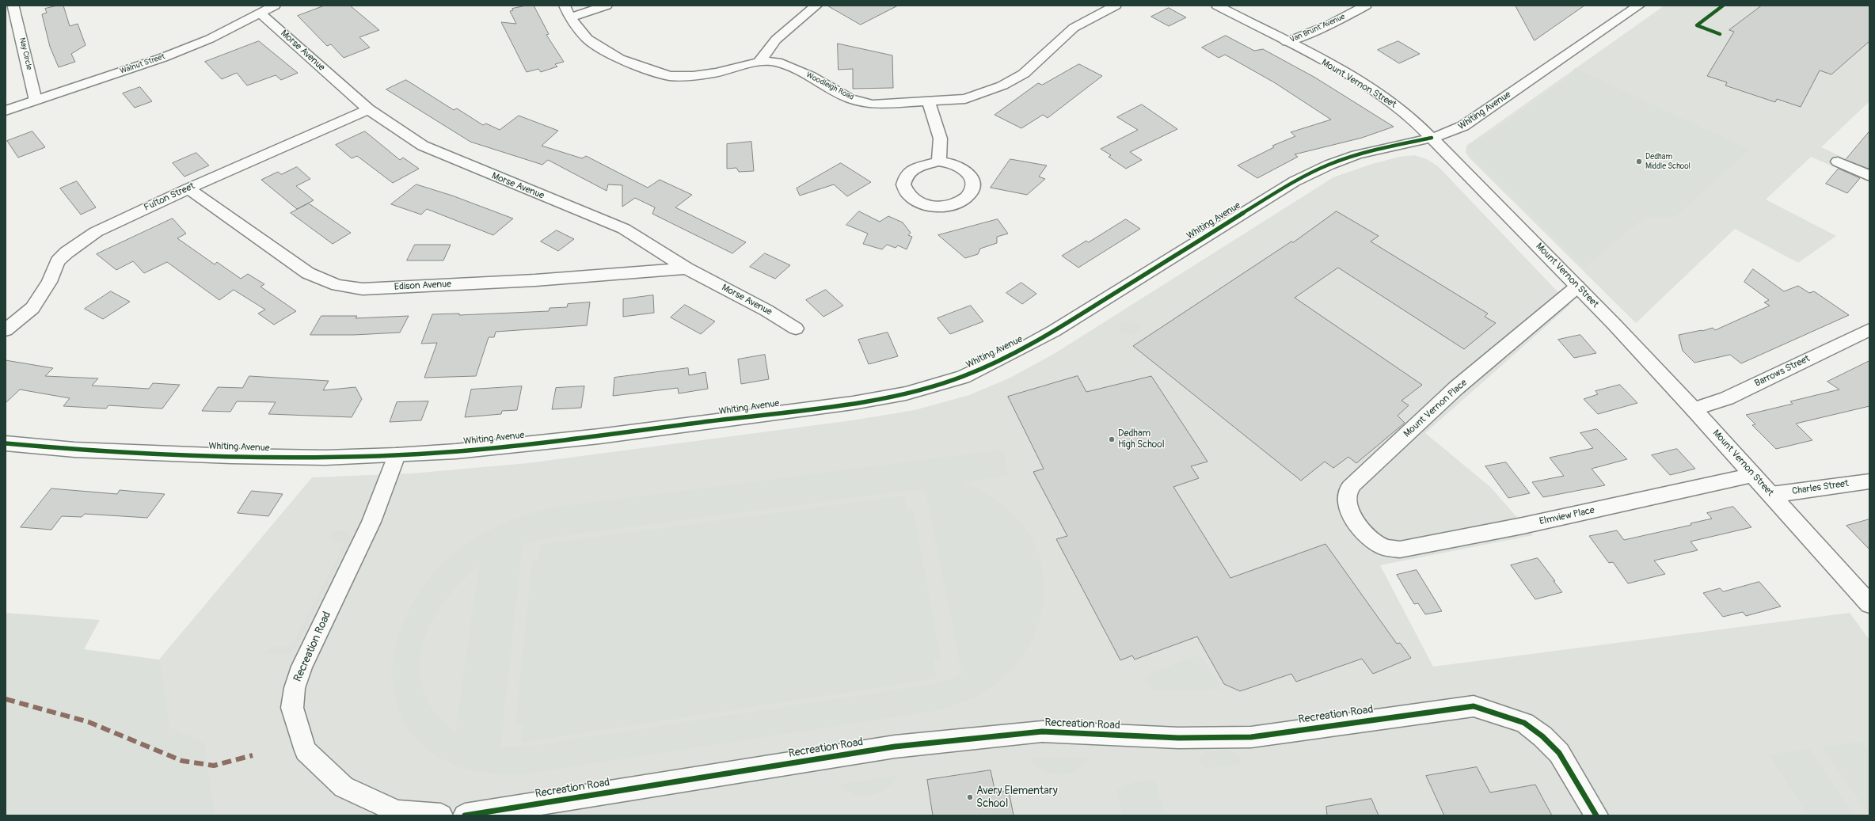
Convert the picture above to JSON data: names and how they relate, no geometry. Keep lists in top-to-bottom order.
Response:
{
  "streets": {
    "street": [
      "Van Brunt Avenue",
      "Morse Avenue",
      "Nay Circle",
      "Walnut Street",
      "Mount Vernon Street",
      "Woodleigh Road",
      "Whiting Avenue",
      "Fulton Street",
      "Edison Avenue",
      "Barrows Street",
      "Mount Vernon Place",
      "Charles Street",
      "Elmview Place",
      "Recreation Road"
    ]
  },
  "crossings": [
    ["Van Brunt Avenue", "Mount Vernon Street"],
    ["Morse Avenue", "Walnut Street"],
    ["Morse Avenue", "Fulton Street"],
    ["Morse Avenue", "Edison Avenue"],
    ["Nay Circle", "Walnut Street"],
    ["Mount Vernon Street", "Whiting Avenue"],
    ["Mount Vernon Street", "Barrows Street"],
    ["Mount Vernon Street", "Mount Vernon Place"],
    ["Mount Vernon Street", "Charles Street"],
    ["Mount Vernon Street", "Elmview Place"],
    ["Whiting Avenue", "Recreation Road"],
    ["Fulton Street", "Edison Avenue"],
    ["Mount Vernon Place", "Elmview Place"]
  ],
  "places": ["Dedham Middle School", "Dedham High School", "Avery Elementary School"]
}
